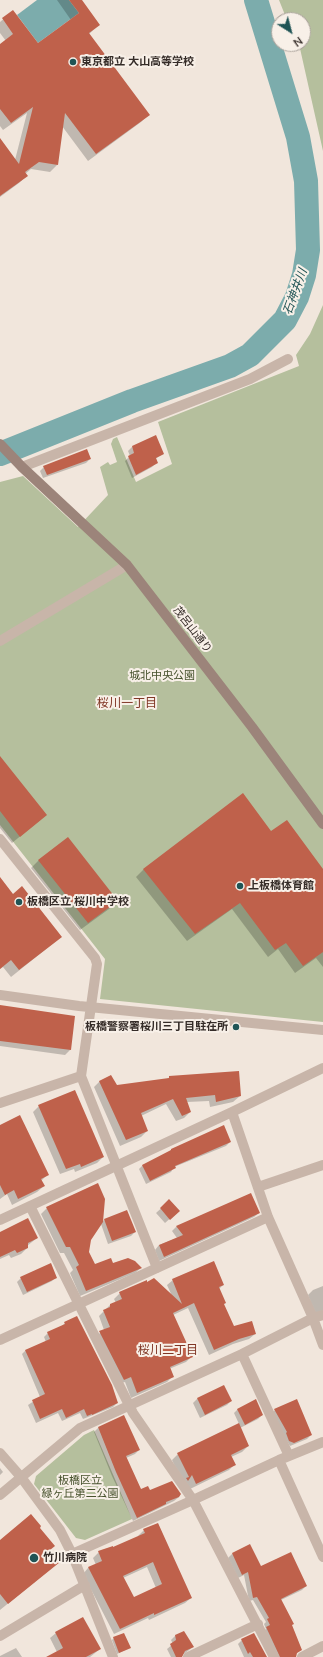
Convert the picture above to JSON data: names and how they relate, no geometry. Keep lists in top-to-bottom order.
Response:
{
  "streets": {
    "street": ["茂呂山通り"]
  },
  "districts": ["桜川一丁目", "桜川二丁目"],
  "water": ["石神井川"],
  "parks": ["城北中央公園", "板橋区立 緑ヶ丘第二公園"],
  "places": [
    "東京都立 大山高等学校",
    "上板橋体育館",
    "板橋区立 桜川中学校",
    "板橋警察署桜川三丁目駐在所",
    "竹川病院"
  ],
  "north": "bottom right"
}
